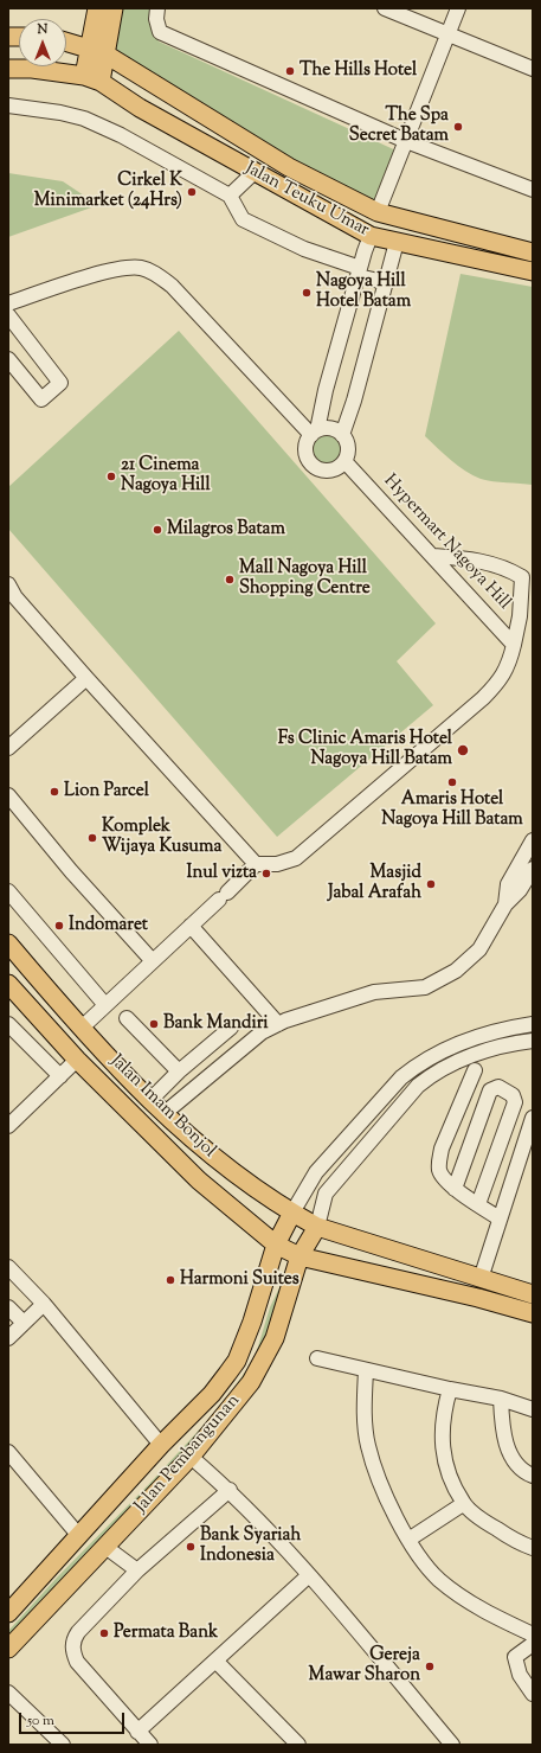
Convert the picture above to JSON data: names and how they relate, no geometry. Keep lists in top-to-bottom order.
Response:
{
  "streets": {
    "main road": ["Jalan Teuku Umar", "Jalan Imam Bonjol", "Jalan Pembangunan"],
    "street": ["Hypermart Nagoya Hill"]
  },
  "crossings": [
    ["Jalan Imam Bonjol", "Jalan Pembangunan"]
  ],
  "places": [
    "The Hills Hotel",
    "The Spa Secret Batam",
    "Cirkel K Minimarket (24Hrs)",
    "Nagoya Hill Hotel Batam",
    "21 Cinema Nagoya Hill",
    "Milagros Batam",
    "Mall Nagoya Hill Shopping Centre",
    "Fs Clinic Amaris Hotel Nagoya Hill Batam",
    "Amaris Hotel Nagoya Hill Batam",
    "Lion Parcel",
    "Komplek Wijaya Kusuma",
    "Inul vizta",
    "Masjid Jabal Arafah",
    "Indomaret",
    "Bank Mandiri",
    "Harmoni Suites",
    "Bank Syariah Indonesia",
    "Permata Bank",
    "Gereja Mawar Sharon"
  ],
  "scale_bar": "50 m",
  "north": "top"
}
